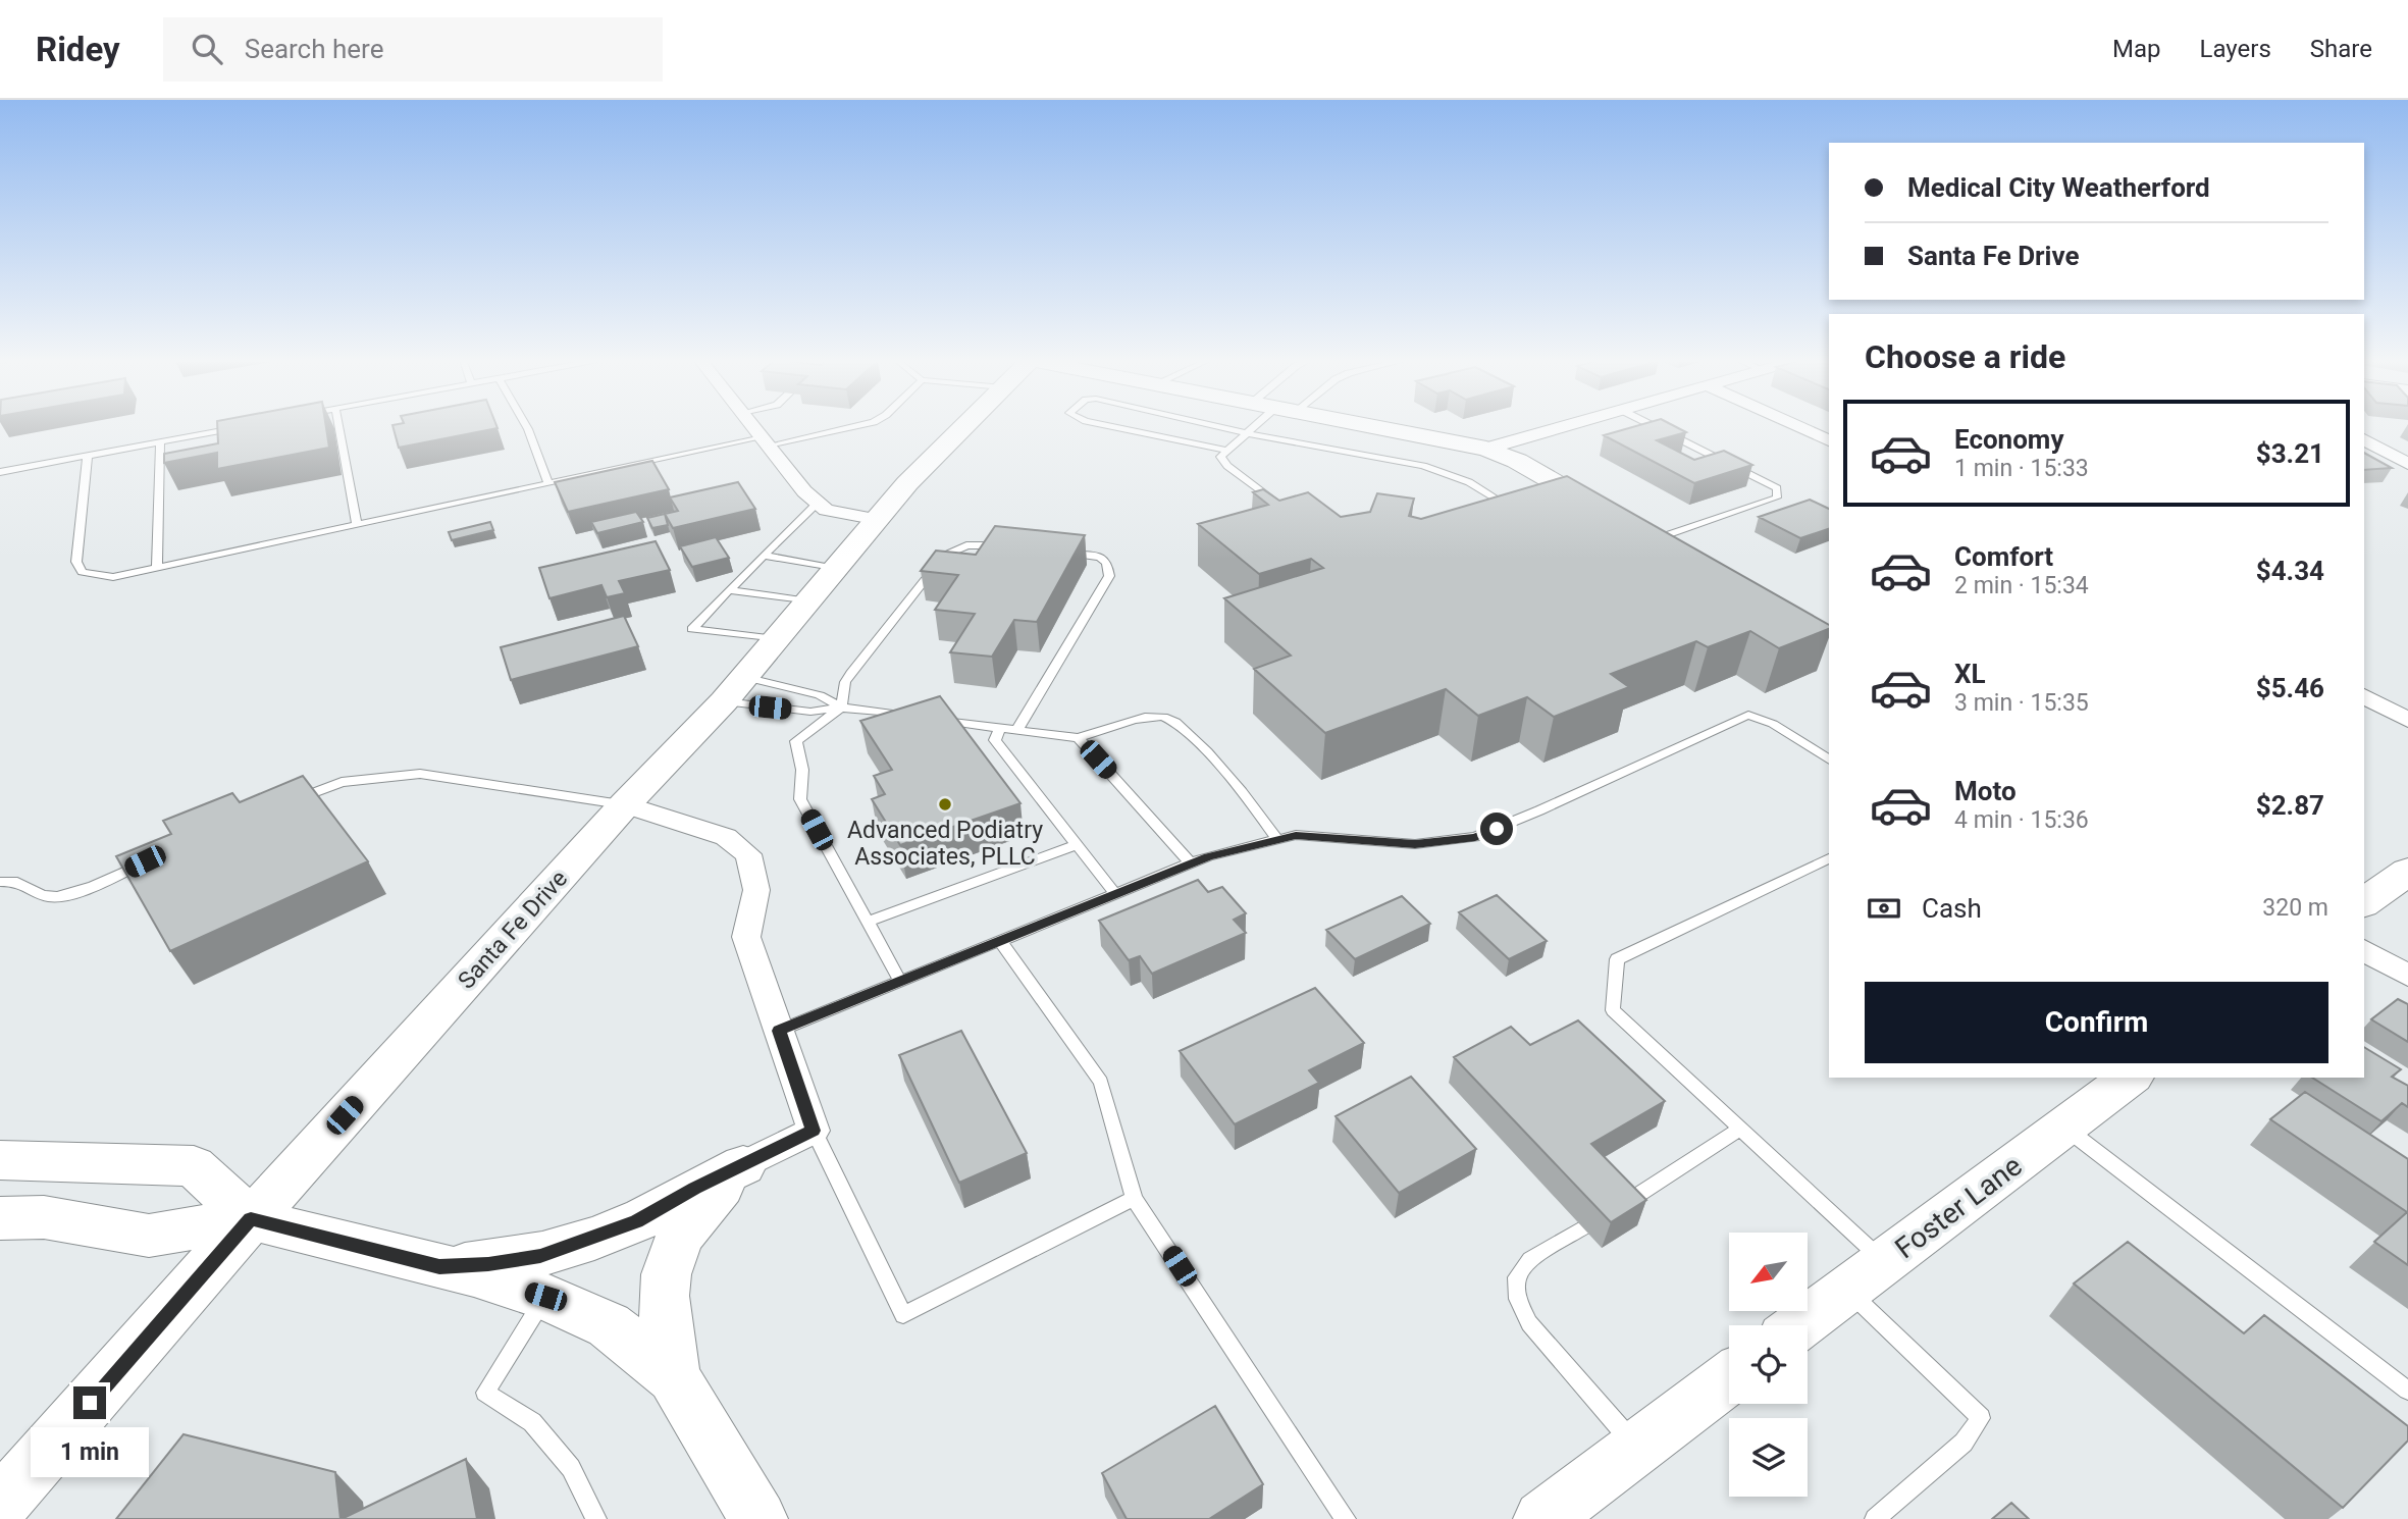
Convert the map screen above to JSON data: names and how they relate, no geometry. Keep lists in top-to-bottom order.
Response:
{
  "streets": {
    "street": ["Santa Fe Drive", "Foster Lane"]
  },
  "places": ["Advanced Podiatry Associates, PLLC"],
  "north": "bottom left",
  "page": {
    "header": "Ridey",
    "search": "Search here",
    "nav": ["Map", "Layers", "Share"],
    "banner": ["Medical City Weatherford", "Santa Fe Drive"],
    "heading": "Choose a ride",
    "list": [
      {
        "name": "Economy",
        "note": "1 min · 15:33",
        "value": "$3.21"
      },
      {
        "name": "Comfort",
        "note": "2 min · 15:34",
        "value": "$4.34"
      },
      {
        "name": "XL",
        "note": "3 min · 15:35",
        "value": "$5.46"
      },
      {
        "name": "Moto",
        "note": "4 min · 15:36",
        "value": "$2.87"
      }
    ],
    "pay": ["Cash", "320 m"],
    "buttons": "Confirm",
    "bubble": "1 min"
  }
}
